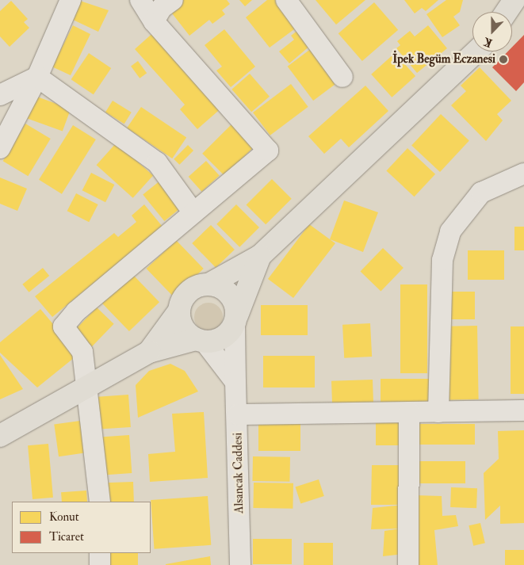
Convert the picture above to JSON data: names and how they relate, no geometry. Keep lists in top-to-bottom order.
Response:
{
  "streets": {
    "street": ["Alsancak Caddesi"]
  },
  "places": ["İpek Begüm Eczanesi"],
  "legend": ["Konut", "Ticaret"],
  "north": "bottom"
}
